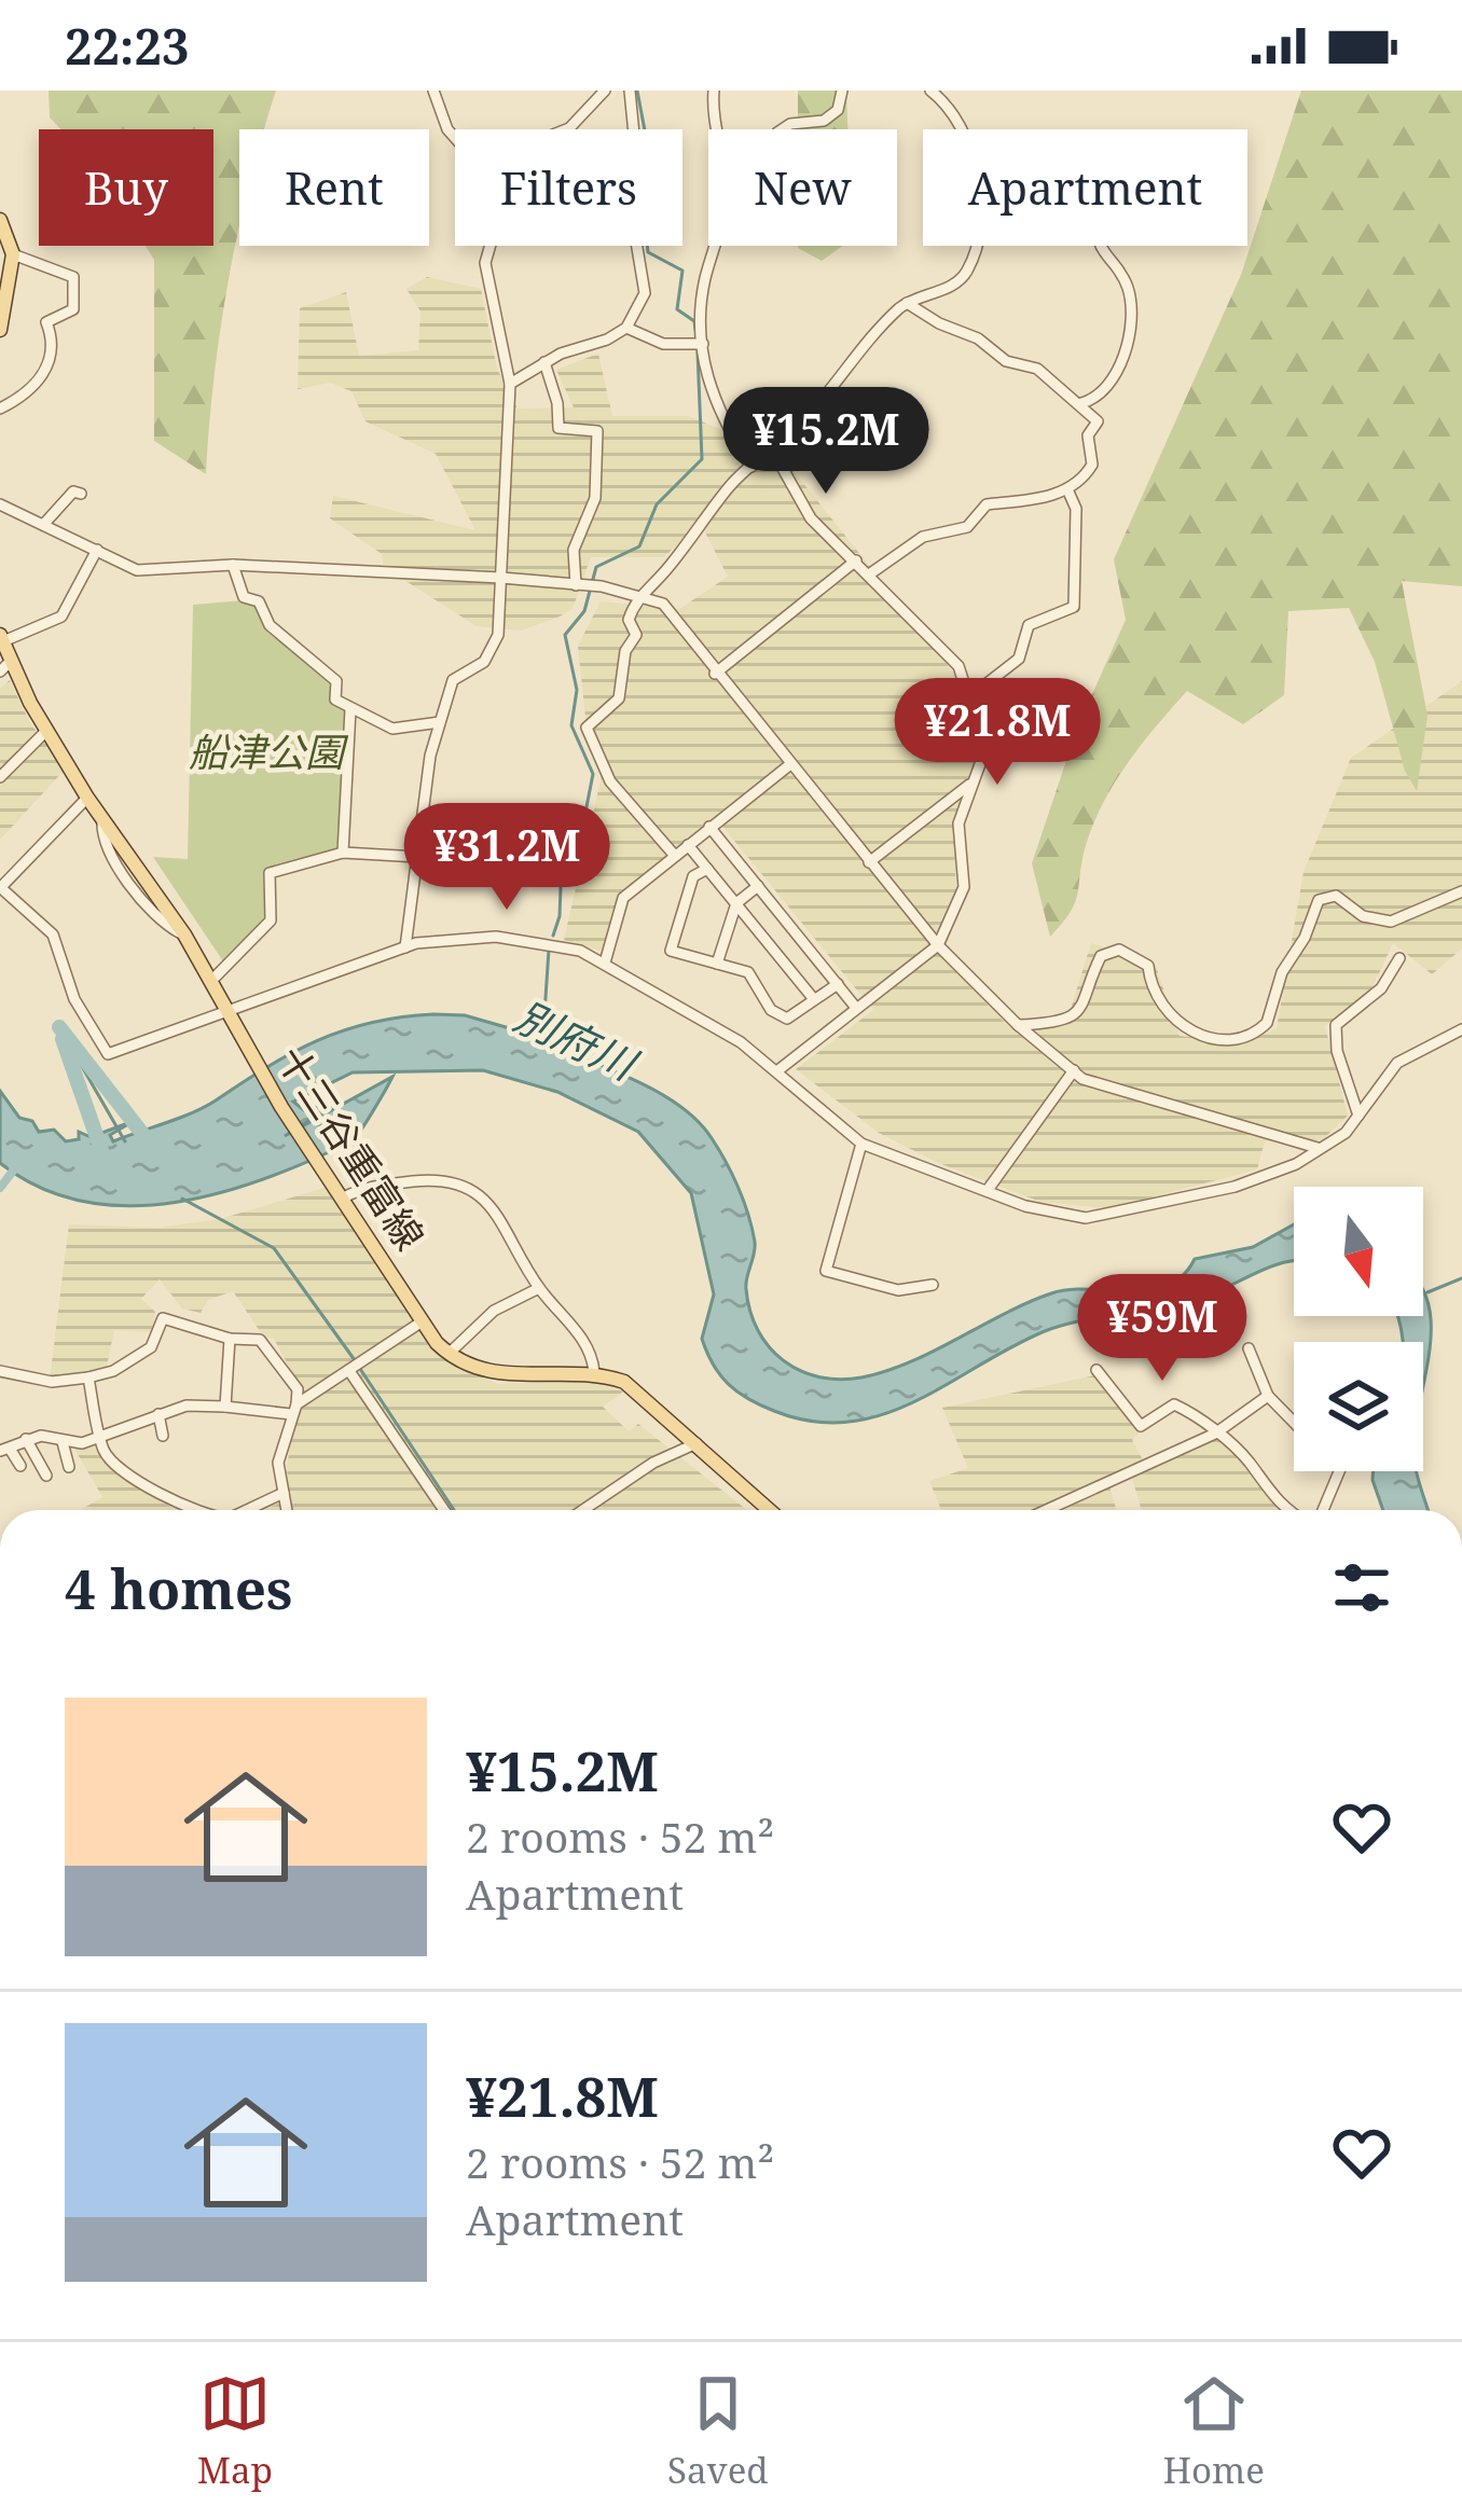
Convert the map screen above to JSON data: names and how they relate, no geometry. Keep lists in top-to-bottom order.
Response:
{
  "streets": {
    "main road": ["十三谷重富線"]
  },
  "water": ["別府川"],
  "parks": ["船津公園"],
  "north": "bottom",
  "page": {
    "status": "22:23",
    "chip": [
      "Buy",
      "Rent",
      "Filters",
      "New",
      "Apartment"
    ],
    "price": [
      "¥15.2M",
      "¥21.8M",
      "¥31.2M",
      "¥59M"
    ],
    "heading": "4 homes",
    "list": [
      {
        "name": "¥15.2M",
        "note": "2 rooms · 52 m² · Apartment"
      },
      {
        "name": "¥21.8M",
        "note": "2 rooms · 52 m² · Apartment"
      }
    ],
    "tabs": ["Map", "Saved", "Home"]
  }
}
